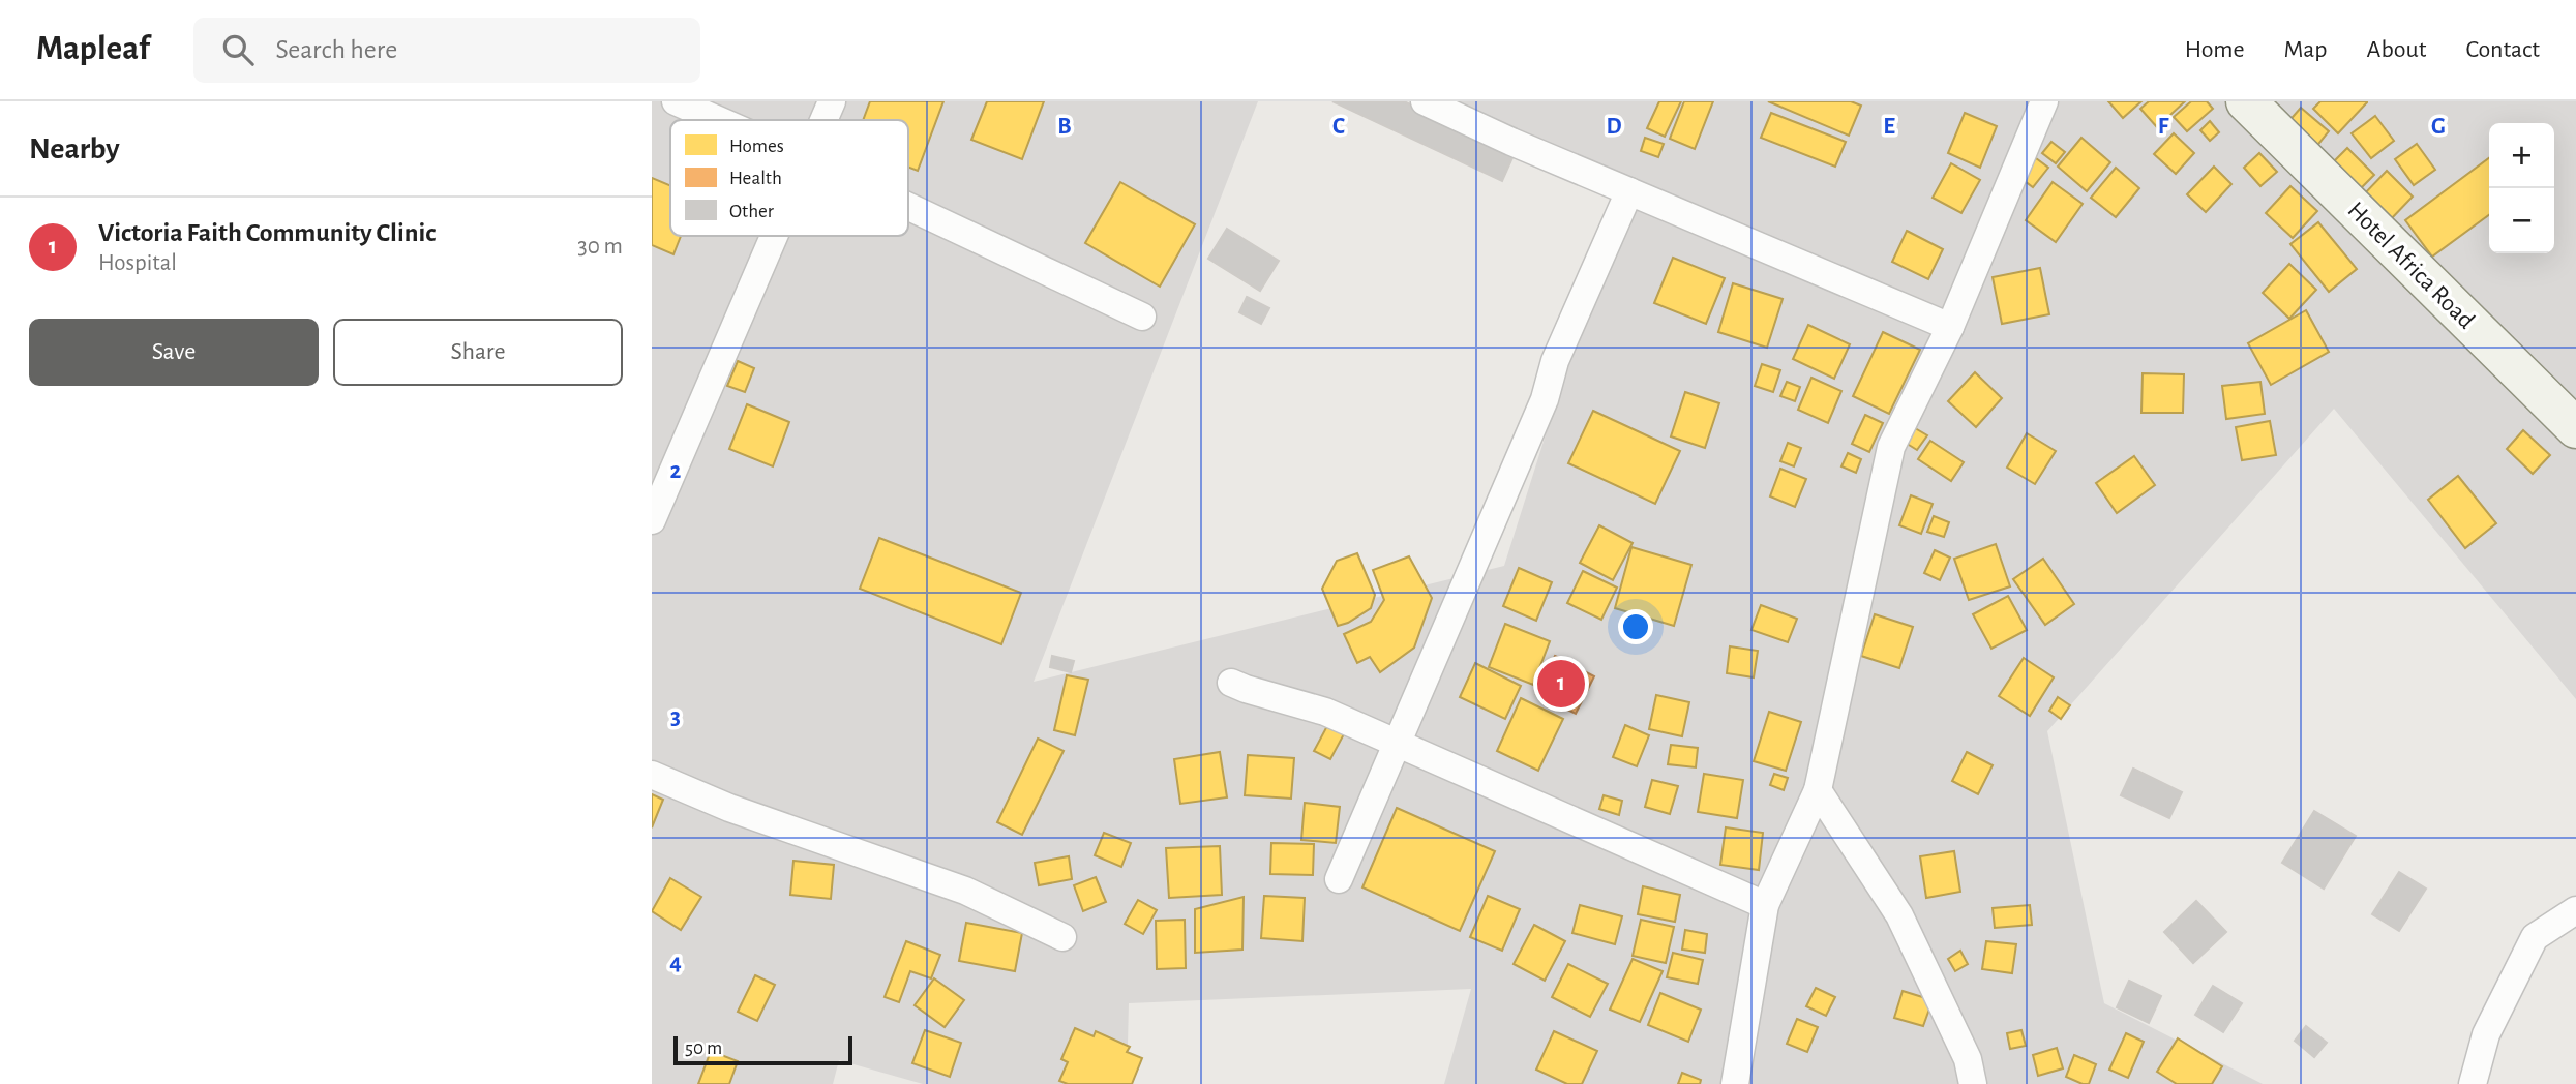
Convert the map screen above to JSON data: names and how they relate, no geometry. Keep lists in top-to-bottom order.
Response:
{
  "streets": {
    "street": ["Hotel Africa Road"]
  },
  "legend": ["Homes", "Health", "Other"],
  "scale_bar": "50 m",
  "page": {
    "header": "Mapleaf",
    "search": "Search here",
    "nav": [
      "Home",
      "Map",
      "About",
      "Contact"
    ],
    "heading": "Nearby",
    "map_buttons": ["+", "−"],
    "list": [
      {
        "mark": "1",
        "name": "Victoria Faith Community Clinic",
        "note": "Hospital",
        "value": "30 m"
      }
    ],
    "buttons": ["Save", "Share"],
    "pins": "1",
    "scale": "50 m"
  },
  "grid": {
    "columns": [
      "B",
      "C",
      "D",
      "E",
      "F",
      "G"
    ],
    "rows": ["2", "3", "4"]
  }
}
